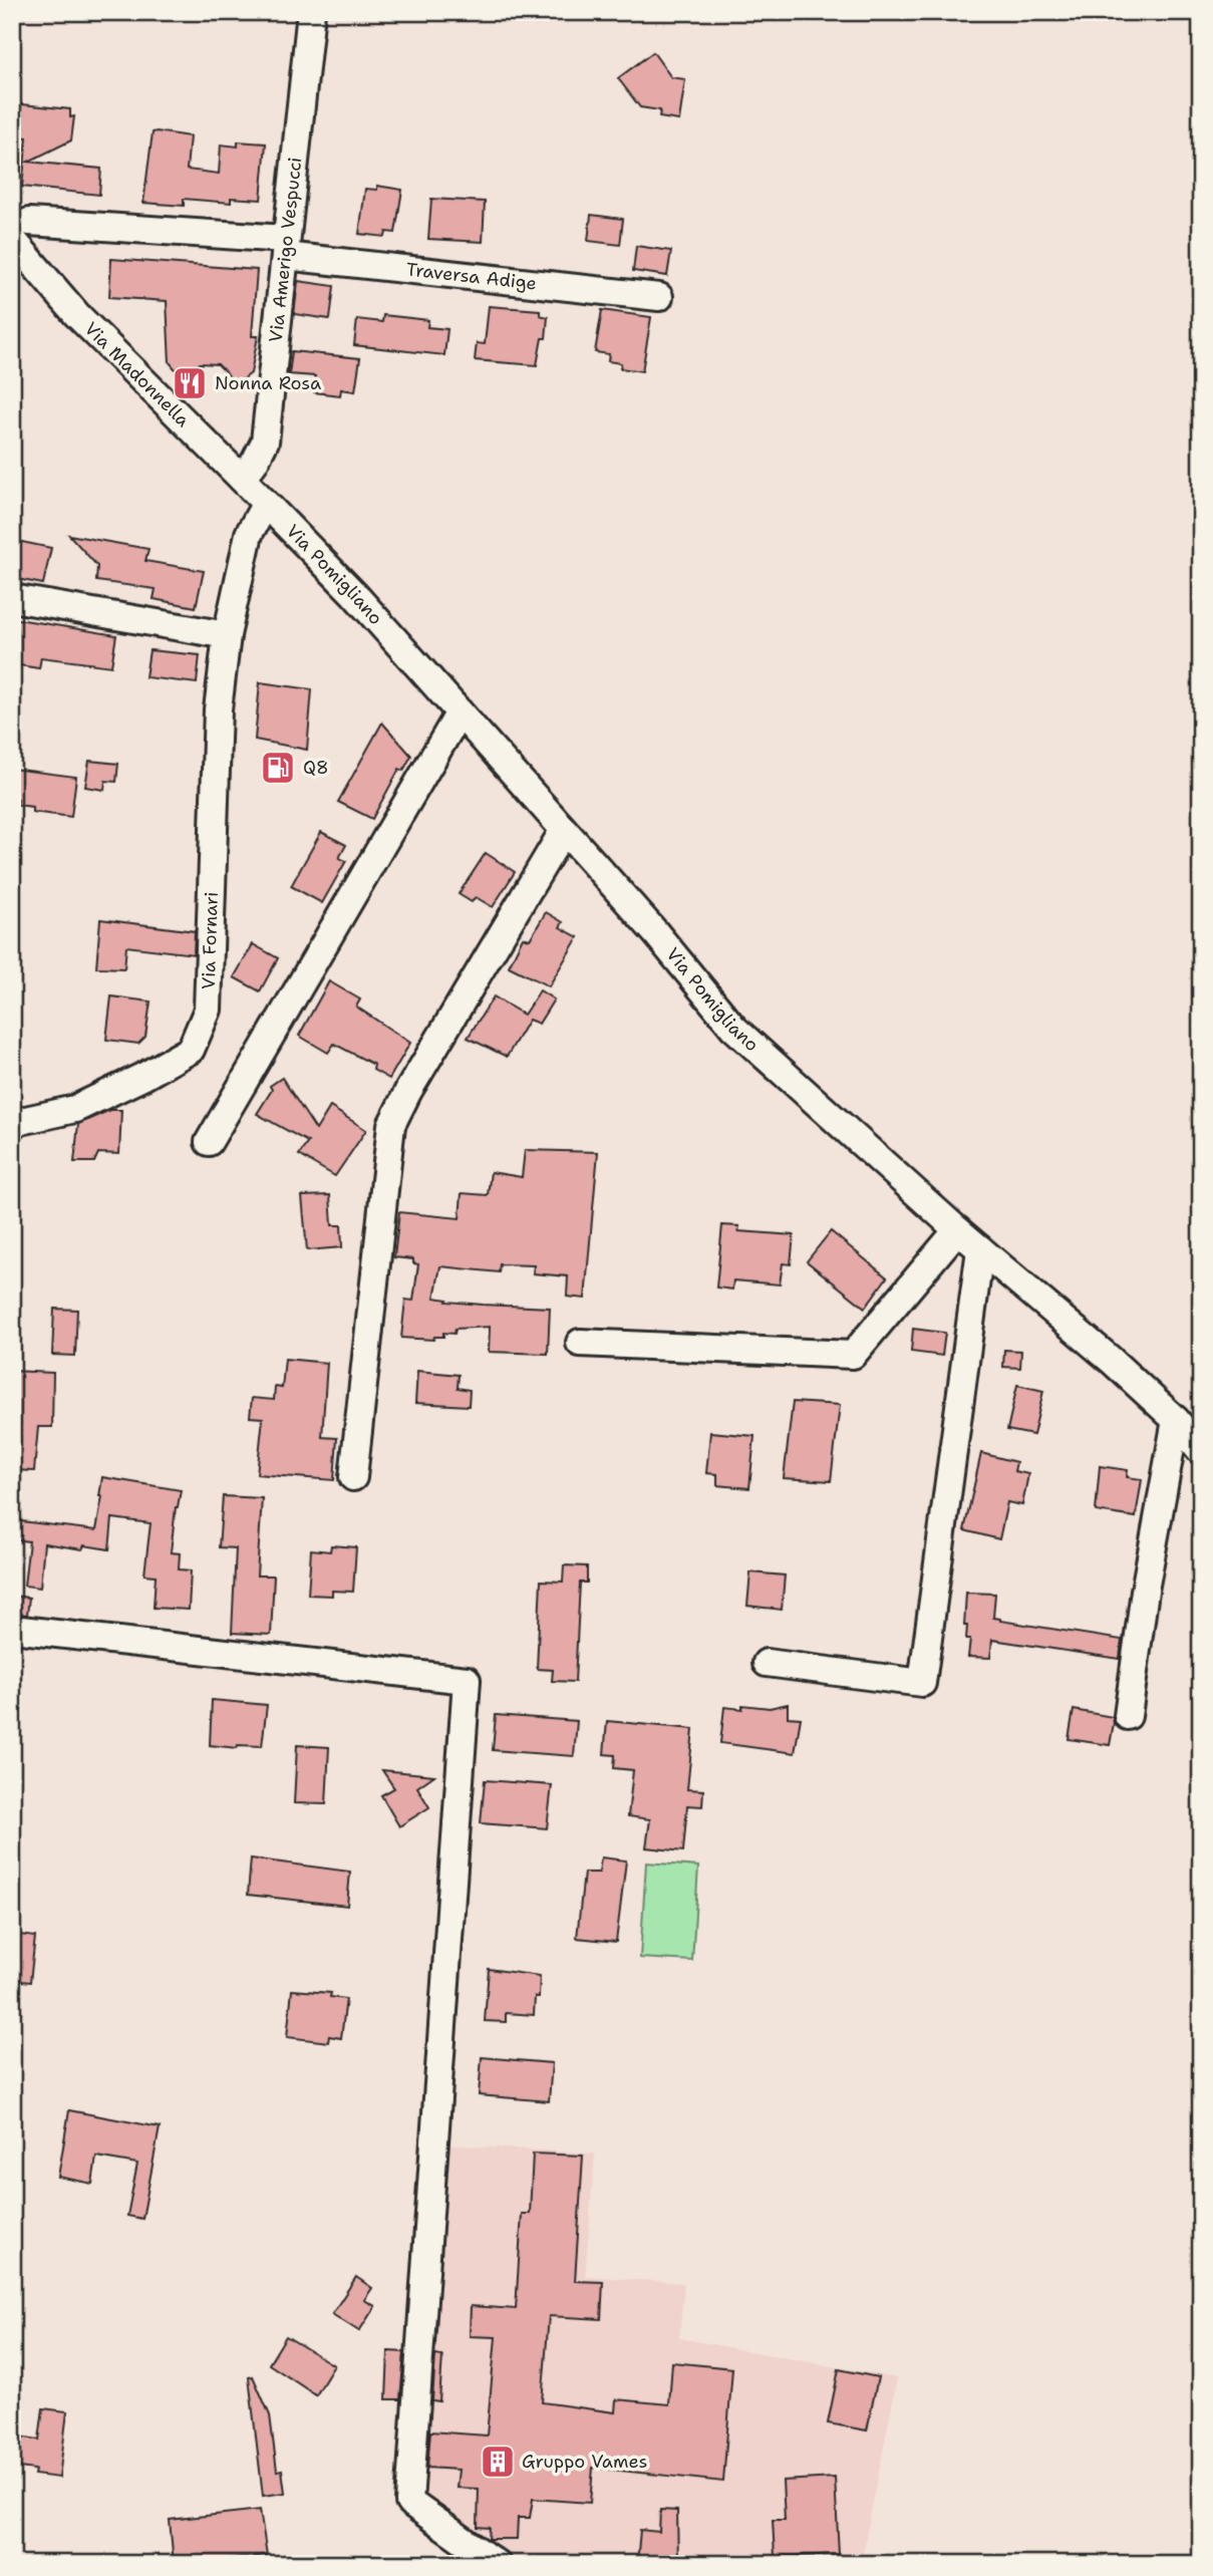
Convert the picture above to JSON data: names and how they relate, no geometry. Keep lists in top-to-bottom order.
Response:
{
  "streets": {
    "street": [
      "Via Amerigo Vespucci",
      "Traversa Adige",
      "Via Madonnella",
      "Via Pomigliano",
      "Via Fornari"
    ]
  },
  "crossings": [
    ["Via Amerigo Vespucci", "Traversa Adige"],
    ["Via Amerigo Vespucci", "Via Madonnella"],
    ["Traversa Adige", "Via Madonnella"],
    ["Via Madonnella", "Via Pomigliano"],
    ["Via Madonnella", "Via Fornari"],
    ["Via Pomigliano", "Via Fornari"]
  ],
  "places": {
    "restaurant": ["Nonna Rosa"],
    "fuel station": ["Q8"],
    "building": ["Gruppo Vames"]
  }
}
